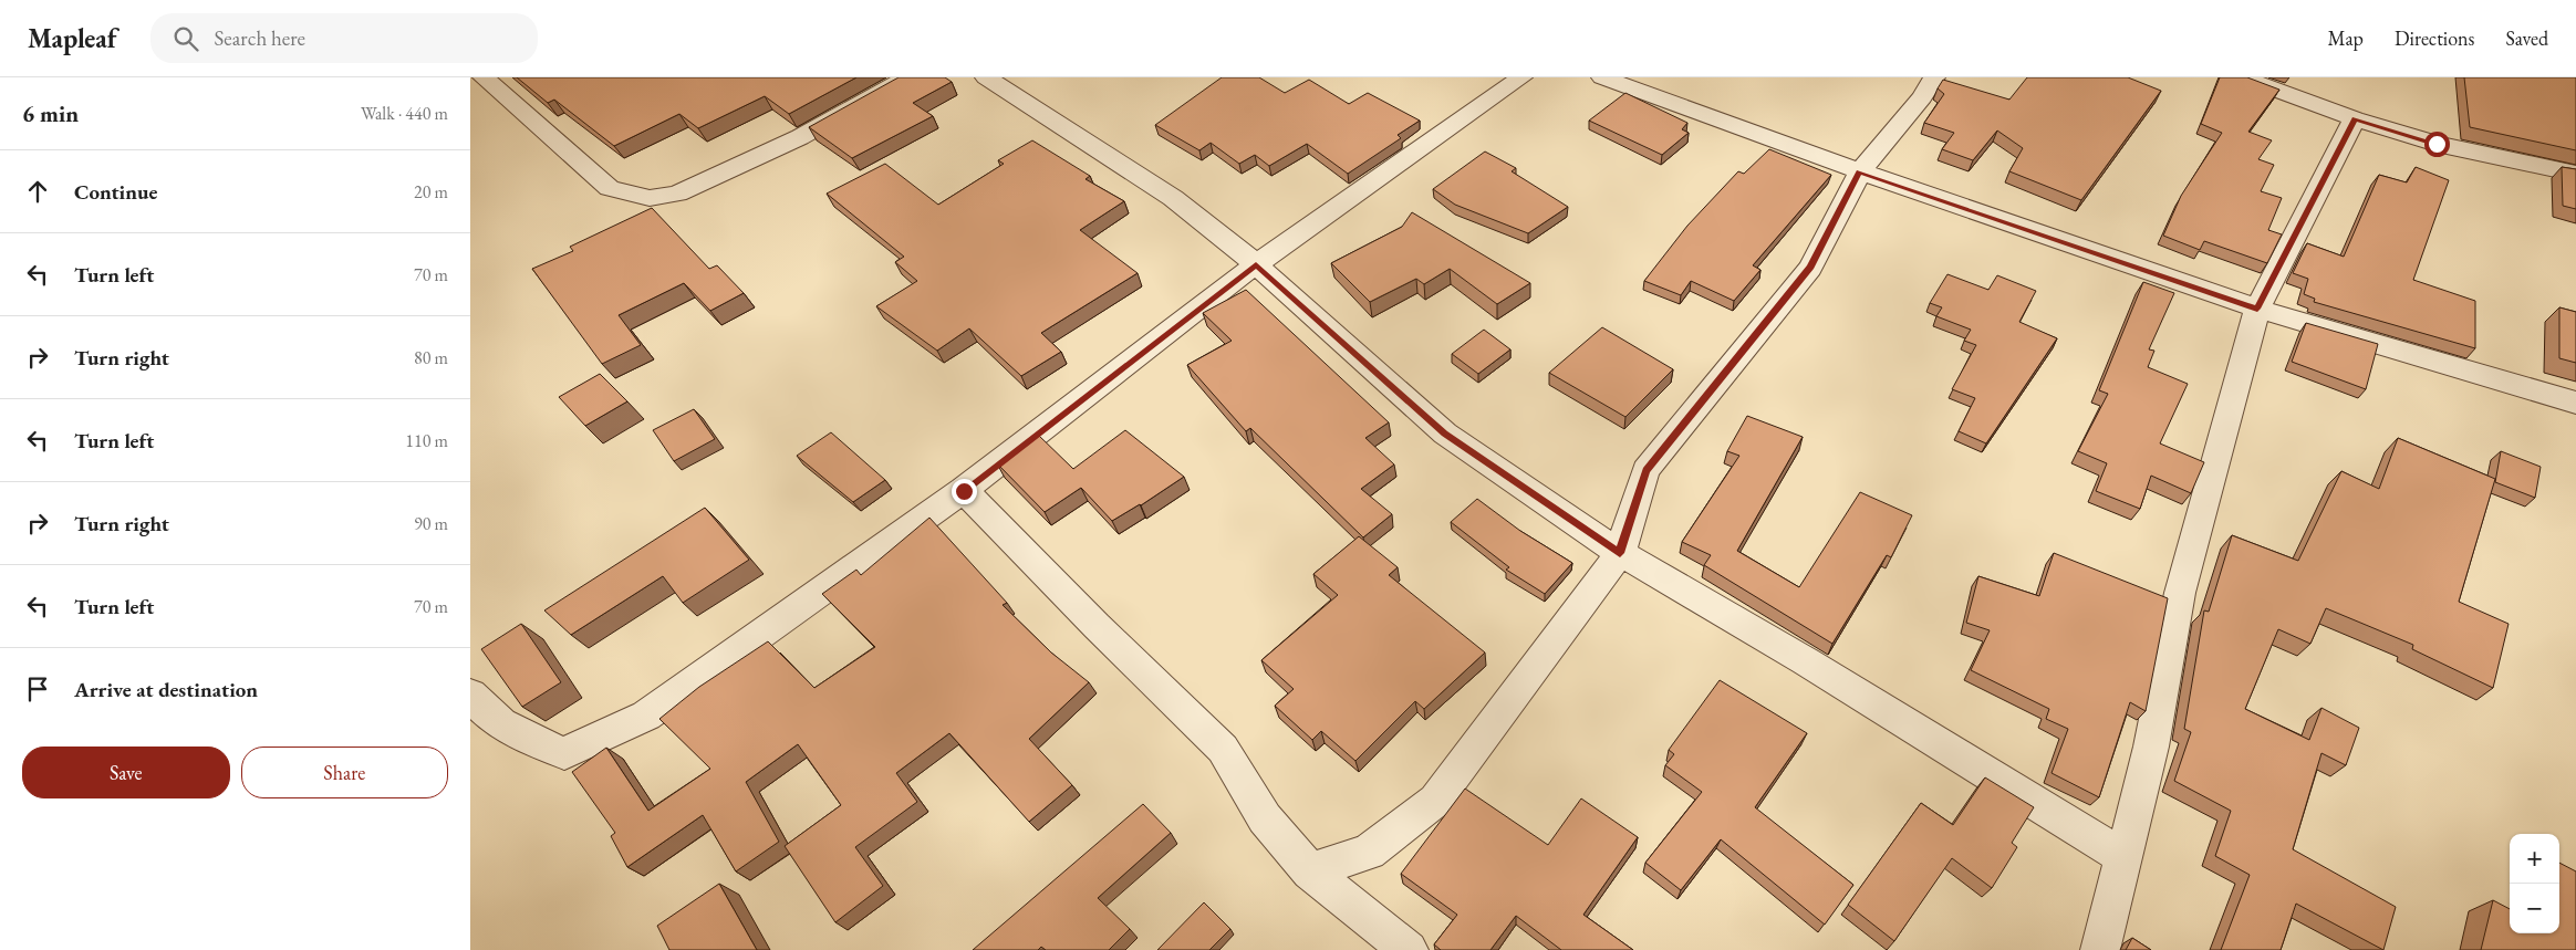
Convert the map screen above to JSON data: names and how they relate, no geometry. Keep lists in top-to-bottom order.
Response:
{
  "page": {
    "header": "Mapleaf",
    "search": "Search here",
    "nav": ["Map", "Directions", "Saved"],
    "heading": ["6 min", "Walk · 440 m"],
    "list": [
      ["Continue", "20 m"],
      ["Turn left", "70 m"],
      ["Turn right", "80 m"],
      ["Turn left", "110 m"],
      ["Turn right", "90 m"],
      ["Turn left", "70 m"],
      "Arrive at destination"
    ],
    "buttons": ["Save", "Share"],
    "map_buttons": ["+", "−"]
  }
}
